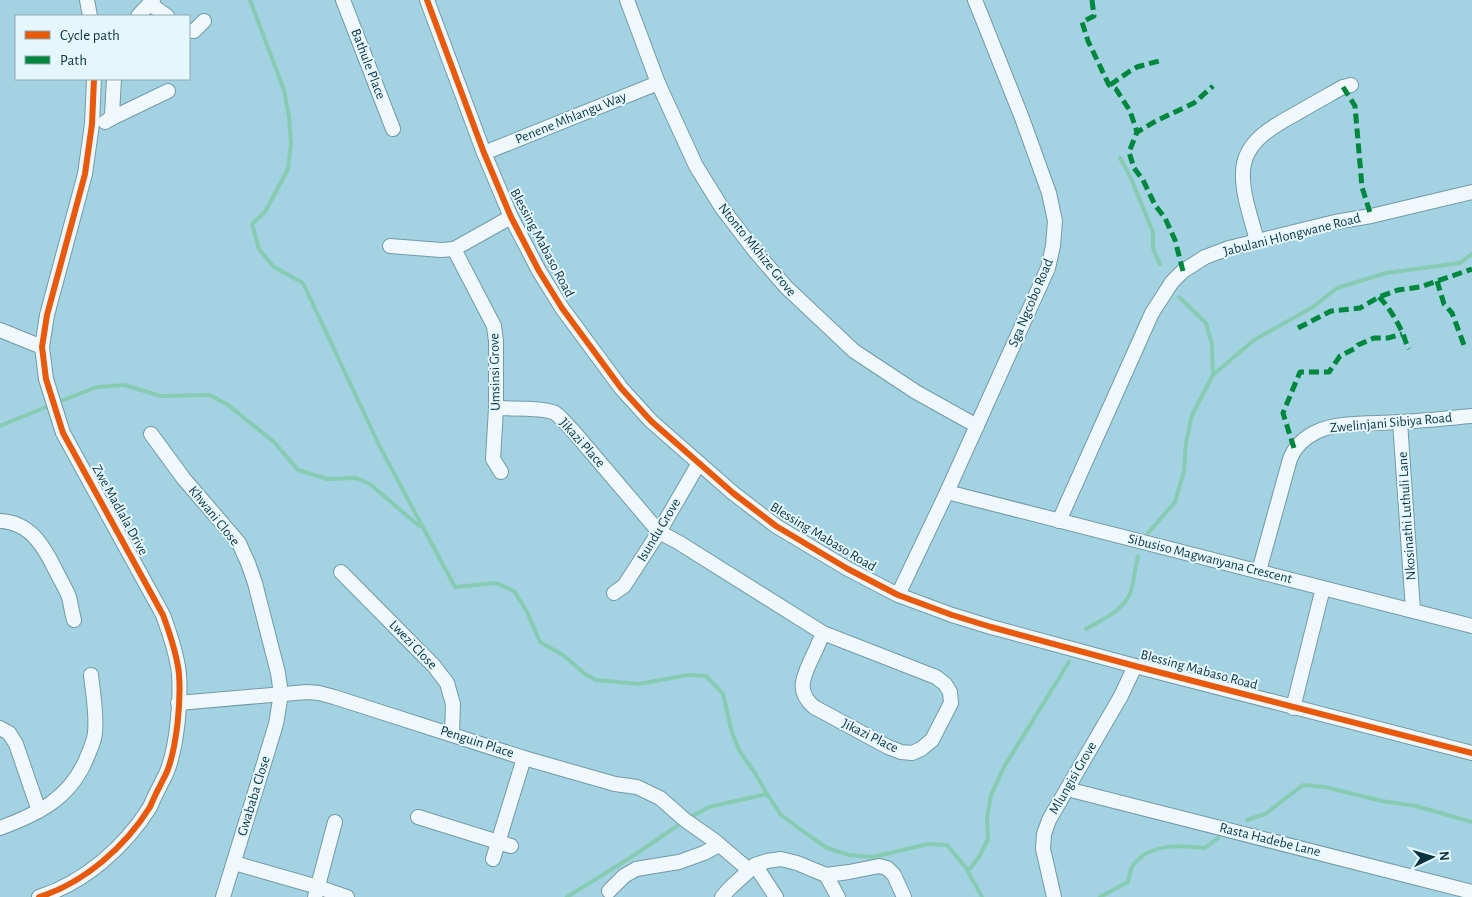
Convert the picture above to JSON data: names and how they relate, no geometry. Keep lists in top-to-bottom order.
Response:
{
  "streets": {
    "street": [
      "Bathule Place",
      "Penene Mhlangu Way",
      "Jabulani Hlongwane Road",
      "Blessing Mabaso Road",
      "Ntonto Mkhize Grove",
      "Sga Ngcobo Road",
      "Umsinsi Grove",
      "Zwelinjani Sibiya Road",
      "Jikazi Place",
      "Zwe Madlala Drive",
      "Khwani Close",
      "Nkosinathi Luthuli Lane",
      "Isundu Grove",
      "Sibusiso Magwanyana Crescent",
      "Lwezi Close",
      "Penguin Place",
      "Mlungisi Grove",
      "Gwababa Close",
      "Rasta Hadebe Lane"
    ]
  },
  "crossings": [
    ["Penene Mhlangu Way", "Blessing Mabaso Road"],
    ["Penene Mhlangu Way", "Ntonto Mkhize Grove"],
    ["Jabulani Hlongwane Road", "Sibusiso Magwanyana Crescent"],
    ["Blessing Mabaso Road", "Sga Ngcobo Road"],
    ["Blessing Mabaso Road", "Isundu Grove"],
    ["Blessing Mabaso Road", "Mlungisi Grove"],
    ["Ntonto Mkhize Grove", "Sga Ngcobo Road"],
    ["Sga Ngcobo Road", "Sibusiso Magwanyana Crescent"],
    ["Umsinsi Grove", "Jikazi Place"],
    ["Zwelinjani Sibiya Road", "Nkosinathi Luthuli Lane"],
    ["Zwelinjani Sibiya Road", "Sibusiso Magwanyana Crescent"],
    ["Jikazi Place", "Isundu Grove"],
    ["Zwe Madlala Drive", "Penguin Place"],
    ["Khwani Close", "Penguin Place"],
    ["Khwani Close", "Gwababa Close"],
    ["Nkosinathi Luthuli Lane", "Sibusiso Magwanyana Crescent"],
    ["Lwezi Close", "Penguin Place"],
    ["Penguin Place", "Gwababa Close"],
    ["Mlungisi Grove", "Rasta Hadebe Lane"]
  ],
  "legend": ["Cycle path", "Path"],
  "north": "right"
}
